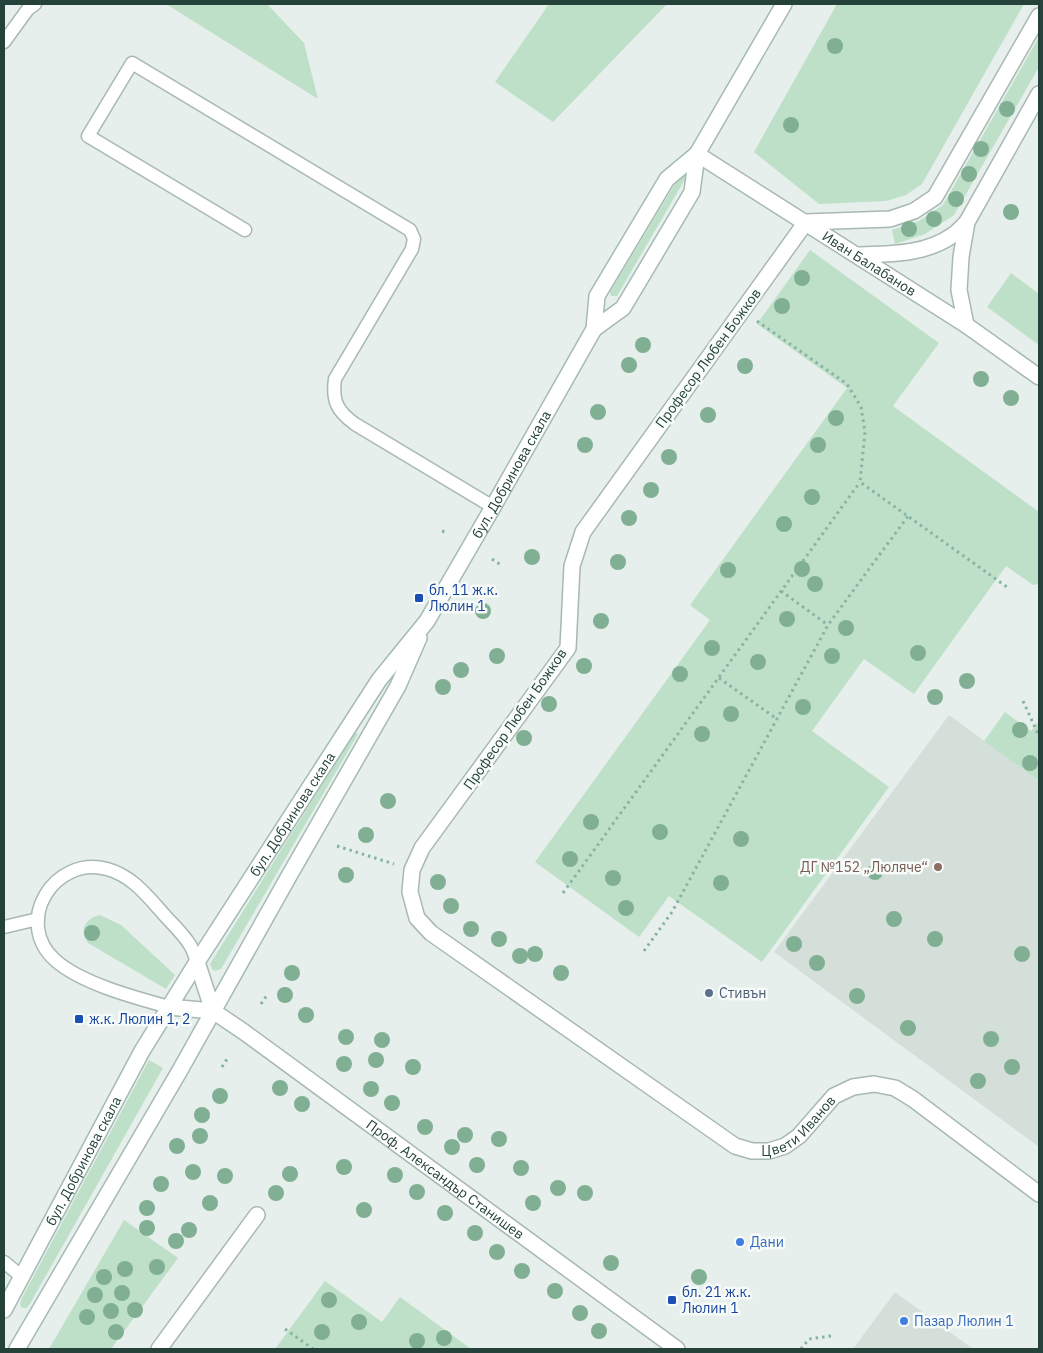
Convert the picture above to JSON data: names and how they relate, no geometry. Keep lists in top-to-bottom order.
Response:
{
  "streets": {
    "street": [
      "Иван Балабанов",
      "Професор Любен Божков",
      "бул. Добринова скала",
      "Цвети Иванов",
      "Проф. Александър Станишев"
    ]
  },
  "crossings": [
    ["Иван Балабанов", "Професор Любен Божков"],
    ["Иван Балабанов", "бул. Добринова скала"],
    ["Професор Любен Божков", "Цвети Иванов"]
  ],
  "places": {
    "transit": ["бл. 11 ж.к. Люлин 1", "ж.к. Люлин 1, 2", "бл. 21 ж.к. Люлин 1"],
    "other": [
      "ДГ №152 „Люляче“",
      "Стивън",
      "Дани",
      "Пазар Люлин 1"
    ]
  }
}
